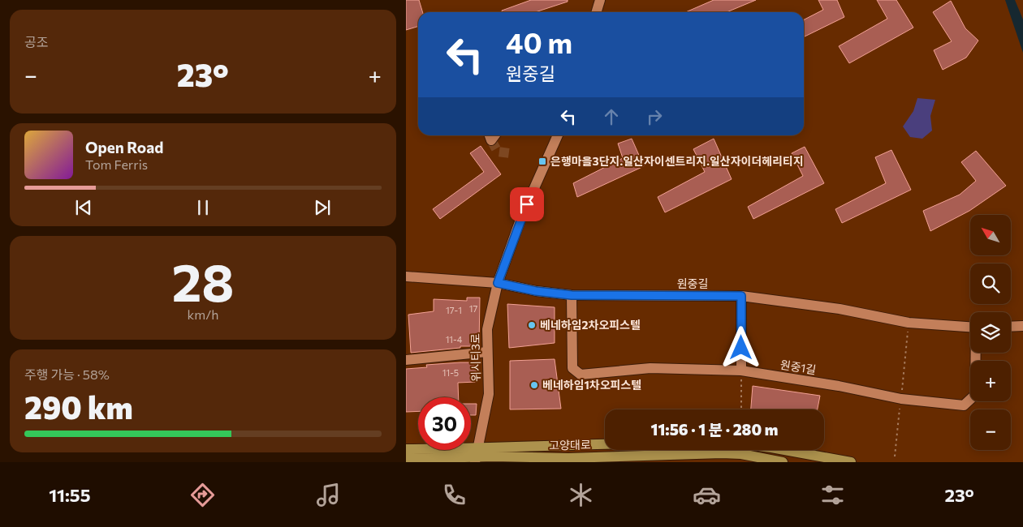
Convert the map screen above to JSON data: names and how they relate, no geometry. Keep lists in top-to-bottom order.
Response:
{
  "streets": {
    "main road": ["고양대로"],
    "street": ["원중길", "위시티3로", "원중1길"]
  },
  "crossings": [
    ["원중길", "위시티3로"],
    ["원중길", "원중1길"],
    ["위시티3로", "고양대로"]
  ],
  "places": {
    "transit": ["은행마을3단지.일산자이센트리지.일산자이더헤리티지"],
    "other": ["베네하임2차오피스텔", "베네하임1차오피스텔"]
  },
  "house_numbers": [
    "17",
    "17-1",
    "11-4",
    "11-5"
  ],
  "north": "top left",
  "page": {
    "tile": [
      "공조",
      ["28", "km/h"],
      ["주행 가능 · 58%", "290 km"]
    ],
    "turn": ["40 m", "원중길"],
    "heat": ["−", "23°", "+"],
    "song": ["Open Road", "Tom Ferris"],
    "map_buttons": ["+", "−"],
    "limit": "30",
    "trip": "11:56 · 1 분 · 280 m",
    "tabs": ["11:55", "23°"]
  }
}
